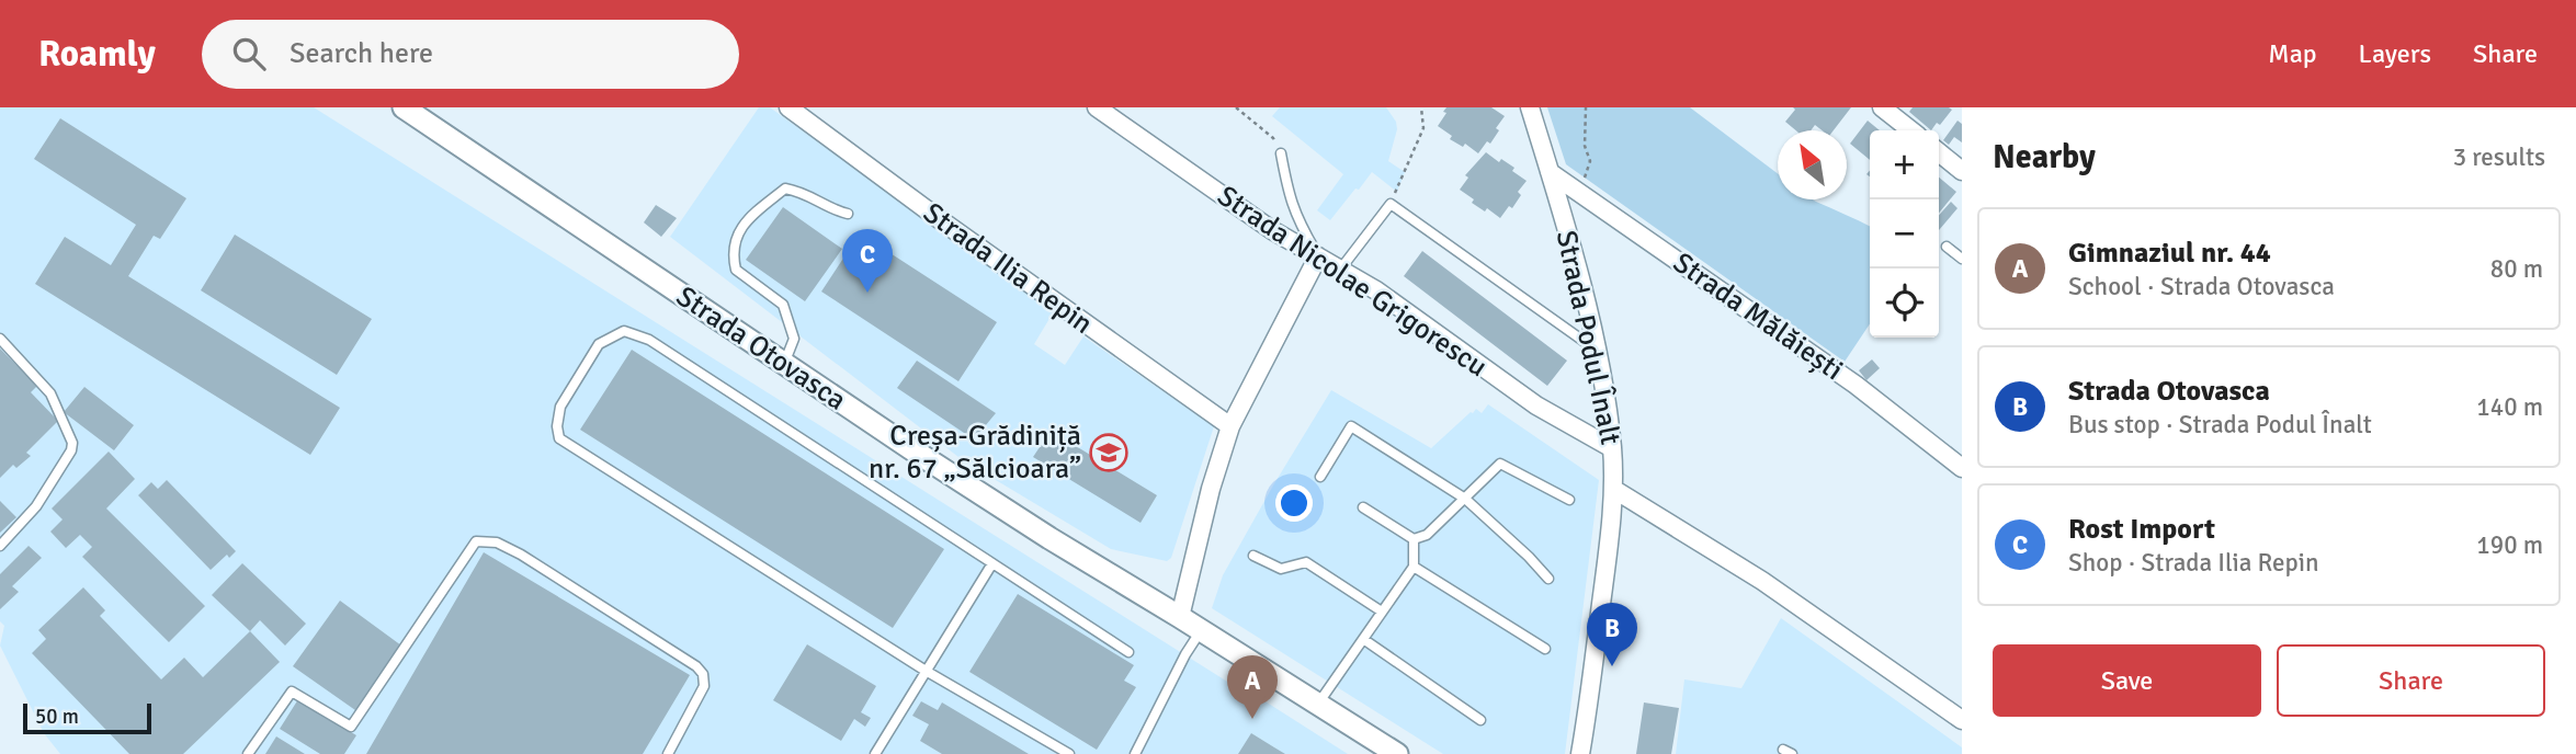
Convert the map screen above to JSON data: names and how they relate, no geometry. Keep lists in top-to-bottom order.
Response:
{
  "streets": {
    "street": [
      "Strada Ilia Repin",
      "Strada Nicolae Grigorescu",
      "Strada Mălăiești",
      "Strada Podul Înalt",
      "Strada Otovasca"
    ]
  },
  "crossings": [
    ["Strada Nicolae Grigorescu", "Strada Podul Înalt"],
    ["Strada Mălăiești", "Strada Podul Înalt"]
  ],
  "places": {
    "school or university": ["Creșa-Grădiniță nr. 67 „Sălcioara”"]
  },
  "scale_bar": "50 m",
  "north": "top left",
  "page": {
    "header": "Roamly",
    "search": "Search here",
    "nav": ["Map", "Layers", "Share"],
    "heading": ["Nearby", "3 results"],
    "map_buttons": ["+", "−"],
    "list": [
      {
        "mark": "A",
        "name": "Gimnaziul nr. 44",
        "note": "School · Strada Otovasca",
        "value": "80 m"
      },
      {
        "mark": "B",
        "name": "Strada Otovasca",
        "note": "Bus stop · Strada Podul Înalt",
        "value": "140 m"
      },
      {
        "mark": "C",
        "name": "Rost Import",
        "note": "Shop · Strada Ilia Repin",
        "value": "190 m"
      }
    ],
    "pins": ["C", "B", "A"],
    "buttons": ["Save", "Share"],
    "scale": "50 m"
  }
}
